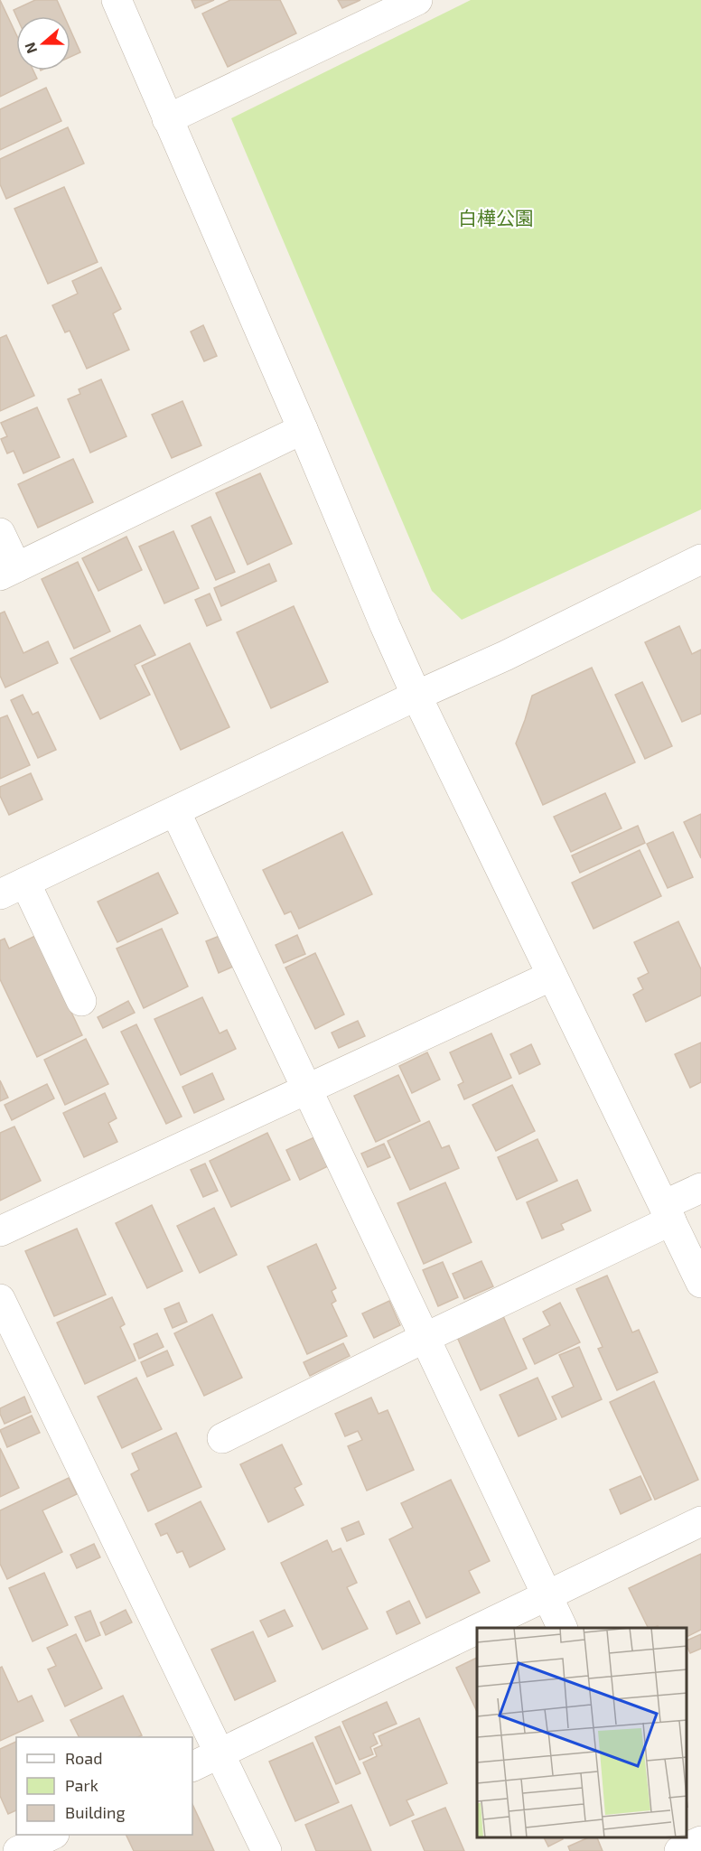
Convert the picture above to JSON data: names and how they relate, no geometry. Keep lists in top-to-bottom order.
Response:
{
  "parks": ["白樺公園"],
  "legend": ["Road", "Park", "Building"],
  "north": "left"
}
